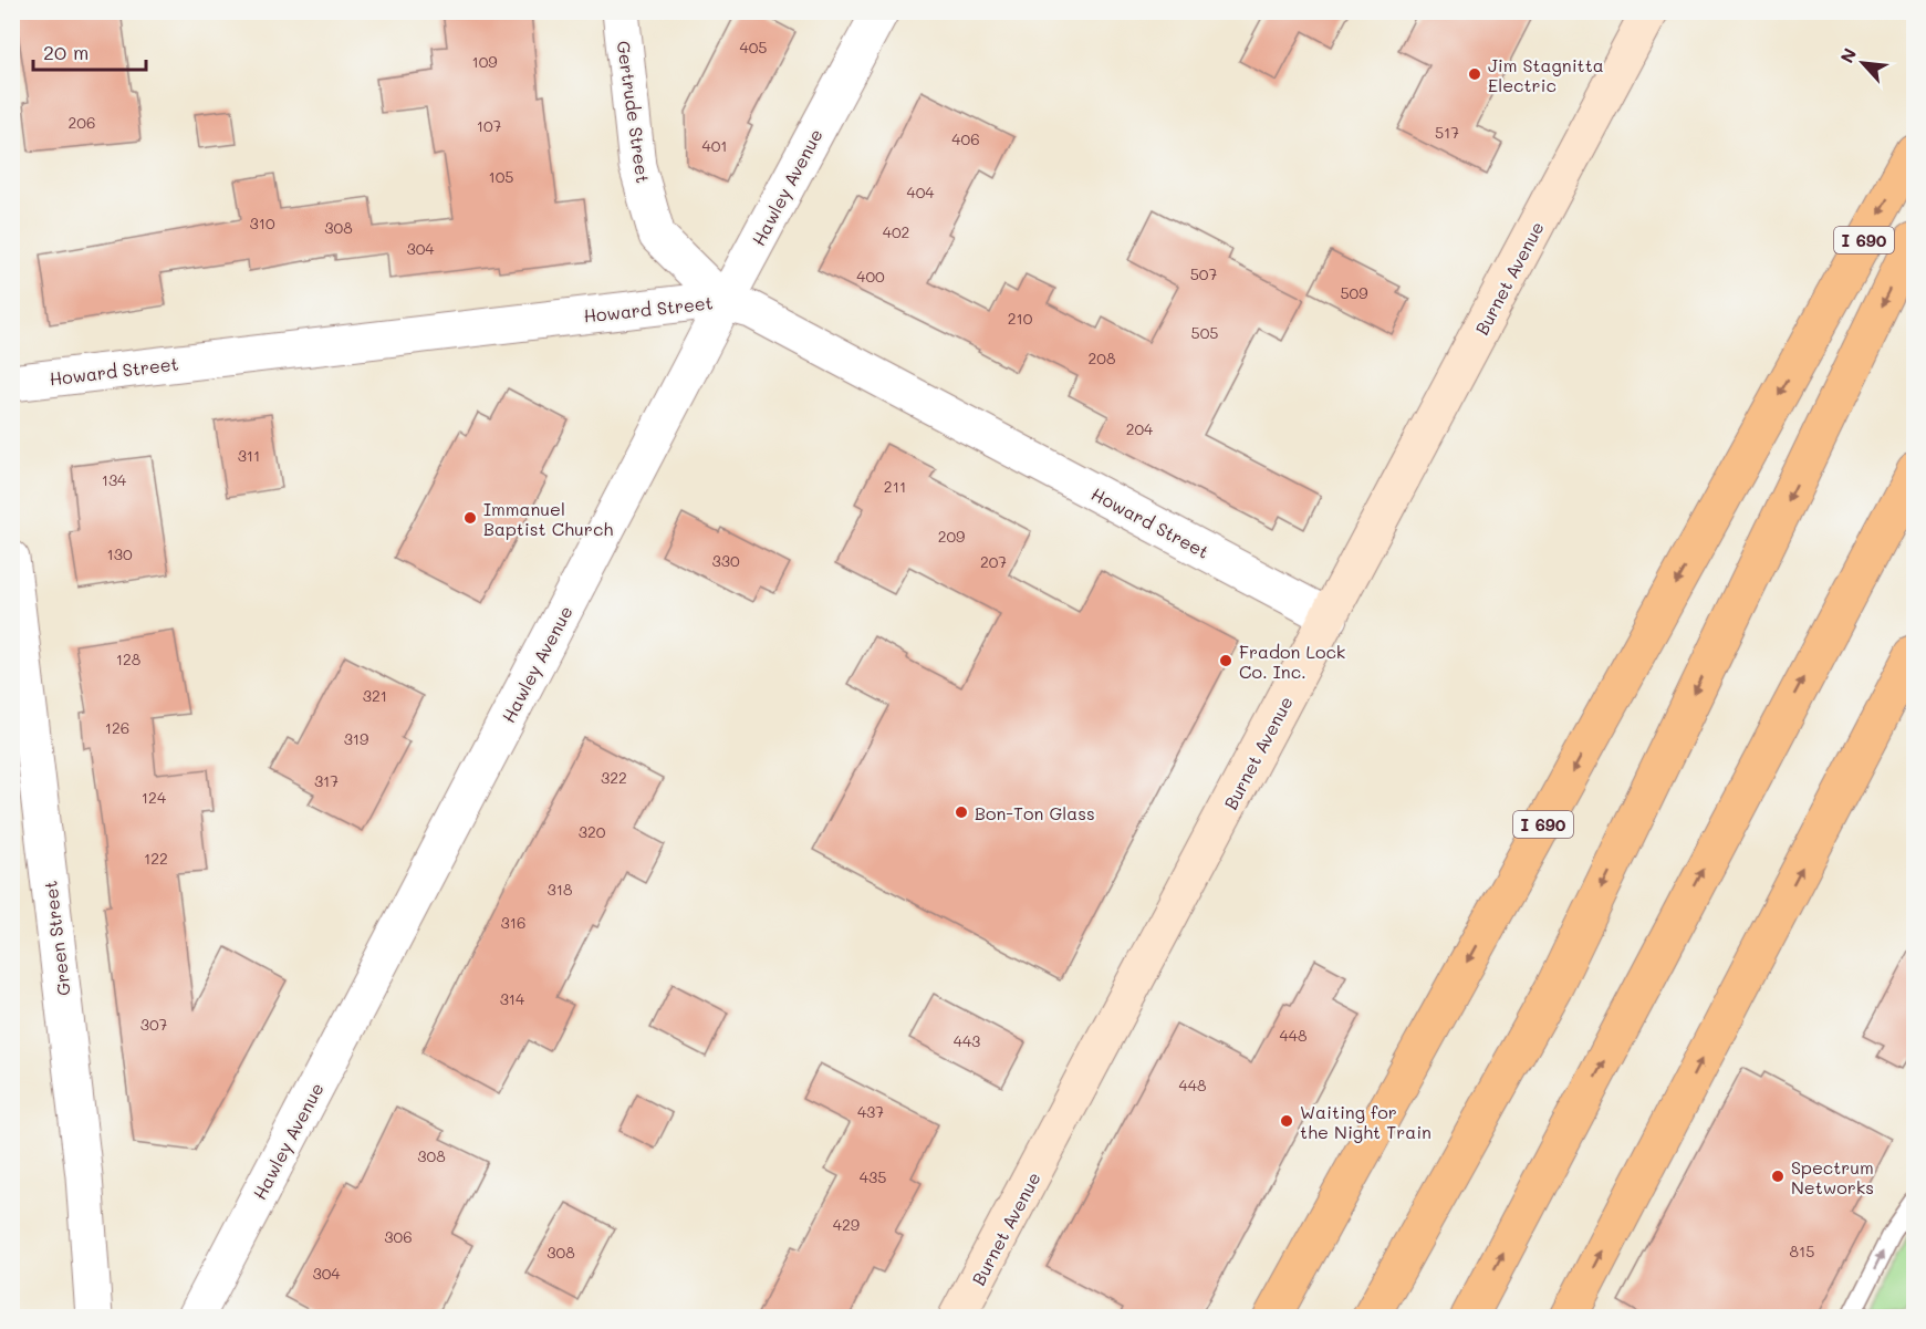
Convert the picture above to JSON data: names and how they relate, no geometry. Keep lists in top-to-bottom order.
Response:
{
  "streets": {
    "highway": ["I 690"],
    "street": [
      "Gertrude Street",
      "Hawley Avenue",
      "Burnet Avenue",
      "Howard Street",
      "Green Street"
    ]
  },
  "crossings": [
    ["Gertrude Street", "Hawley Avenue"],
    ["Gertrude Street", "Howard Street"],
    ["Hawley Avenue", "Howard Street"],
    ["Burnet Avenue", "Howard Street"]
  ],
  "places": [
    "Jim Stagnitta Electric",
    "Immanuel Baptist Church",
    "Fradon Lock Co. Inc.",
    "Bon-Ton Glass",
    "Waiting for the Night Train",
    "Spectrum Networks"
  ],
  "house_numbers": [
    "405",
    "109",
    "206",
    "107",
    "517",
    "406",
    "401",
    "105",
    "404",
    "310",
    "308",
    "402",
    "304",
    "507",
    "400",
    "509",
    "210",
    "505",
    "208",
    "204",
    "311",
    "134",
    "211",
    "209",
    "130",
    "330",
    "207",
    "128",
    "321",
    "126",
    "319",
    "322",
    "317",
    "124",
    "320",
    "122",
    "318",
    "316",
    "314",
    "307",
    "448",
    "443",
    "448",
    "437",
    "308",
    "435",
    "429",
    "306",
    "815",
    "308",
    "304"
  ],
  "scale_bar": "20 m",
  "north": "top left"
}
